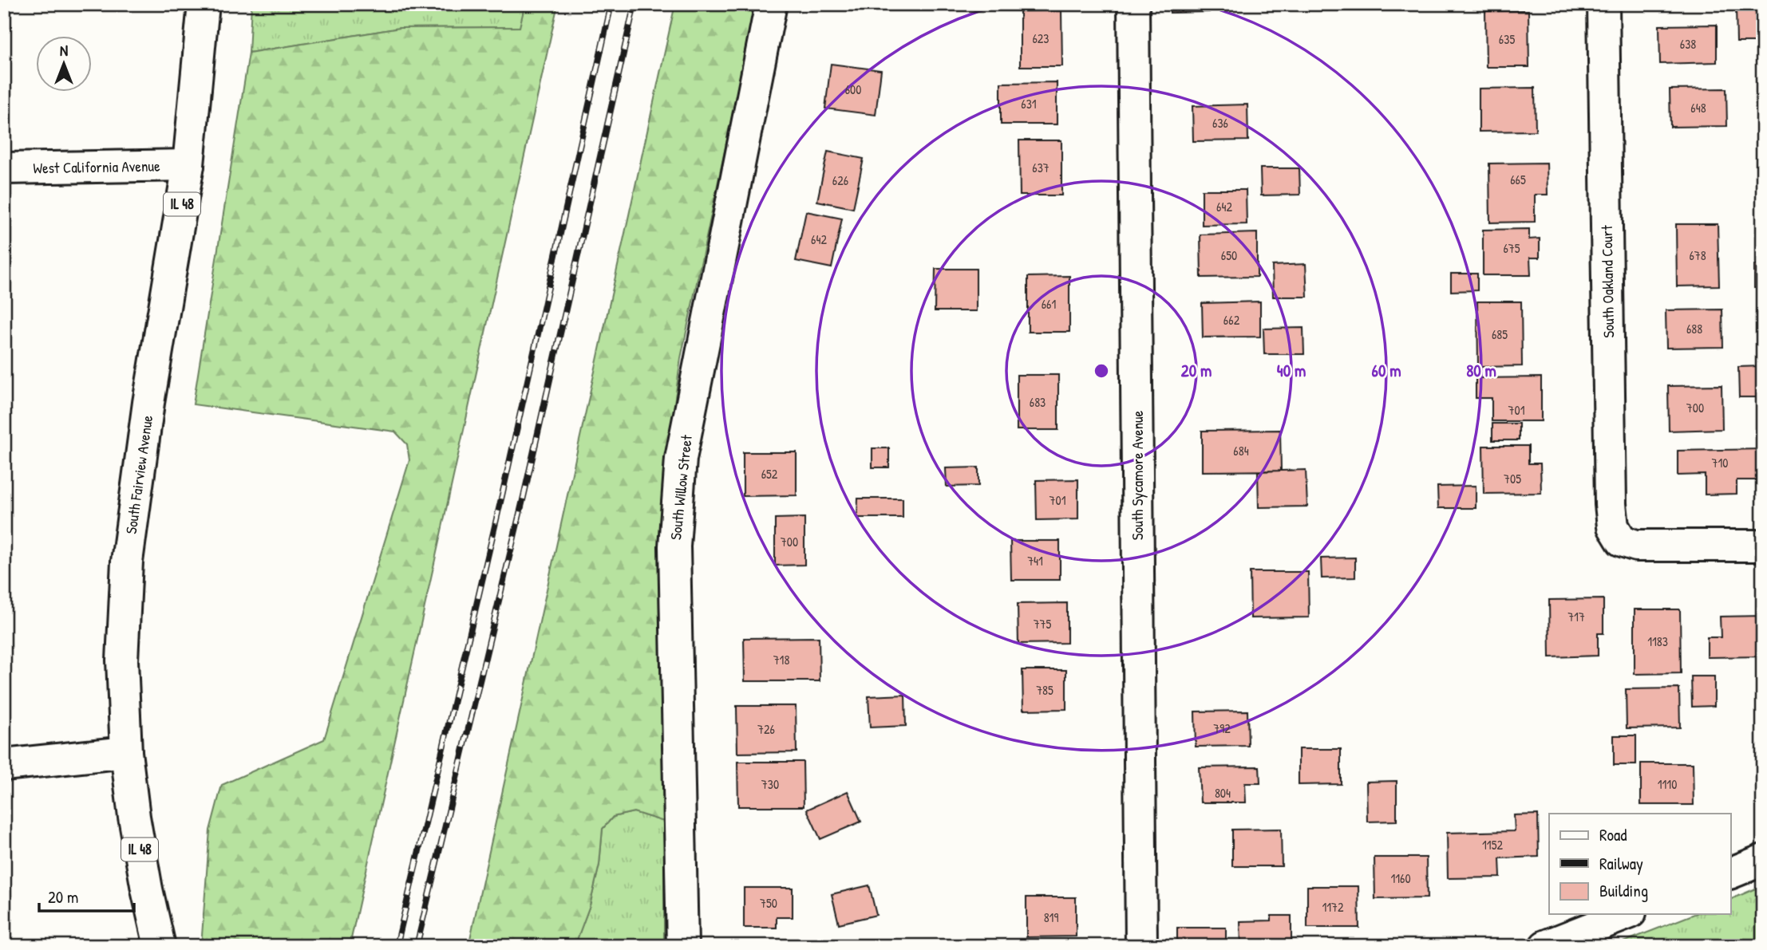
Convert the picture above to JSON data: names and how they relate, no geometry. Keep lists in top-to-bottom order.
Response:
{
  "streets": {
    "street": [
      "West California Avenue",
      "IL 48",
      "South Oakland Court",
      "South Fairview Avenue",
      "South Sycamore Avenue",
      "South Willow Street"
    ]
  },
  "crossings": [
    ["West California Avenue", "South Fairview Avenue"]
  ],
  "house_numbers": [
    "623",
    "635",
    "638",
    "600",
    "631",
    "648",
    "636",
    "637",
    "665",
    "626",
    "642",
    "642",
    "675",
    "650",
    "678",
    "661",
    "662",
    "688",
    "685",
    "683",
    "700",
    "701",
    "684",
    "710",
    "652",
    "705",
    "701",
    "700",
    "741",
    "717",
    "775",
    "1183",
    "718",
    "785",
    "792",
    "726",
    "730",
    "1110",
    "804",
    "1152",
    "1160",
    "750",
    "1172",
    "819"
  ],
  "legend": ["Road", "Railway", "Building"],
  "scale_bar": "20 m",
  "north": "top",
  "rings": [
    "20 m",
    "40 m",
    "60 m",
    "80 m"
  ]
}
